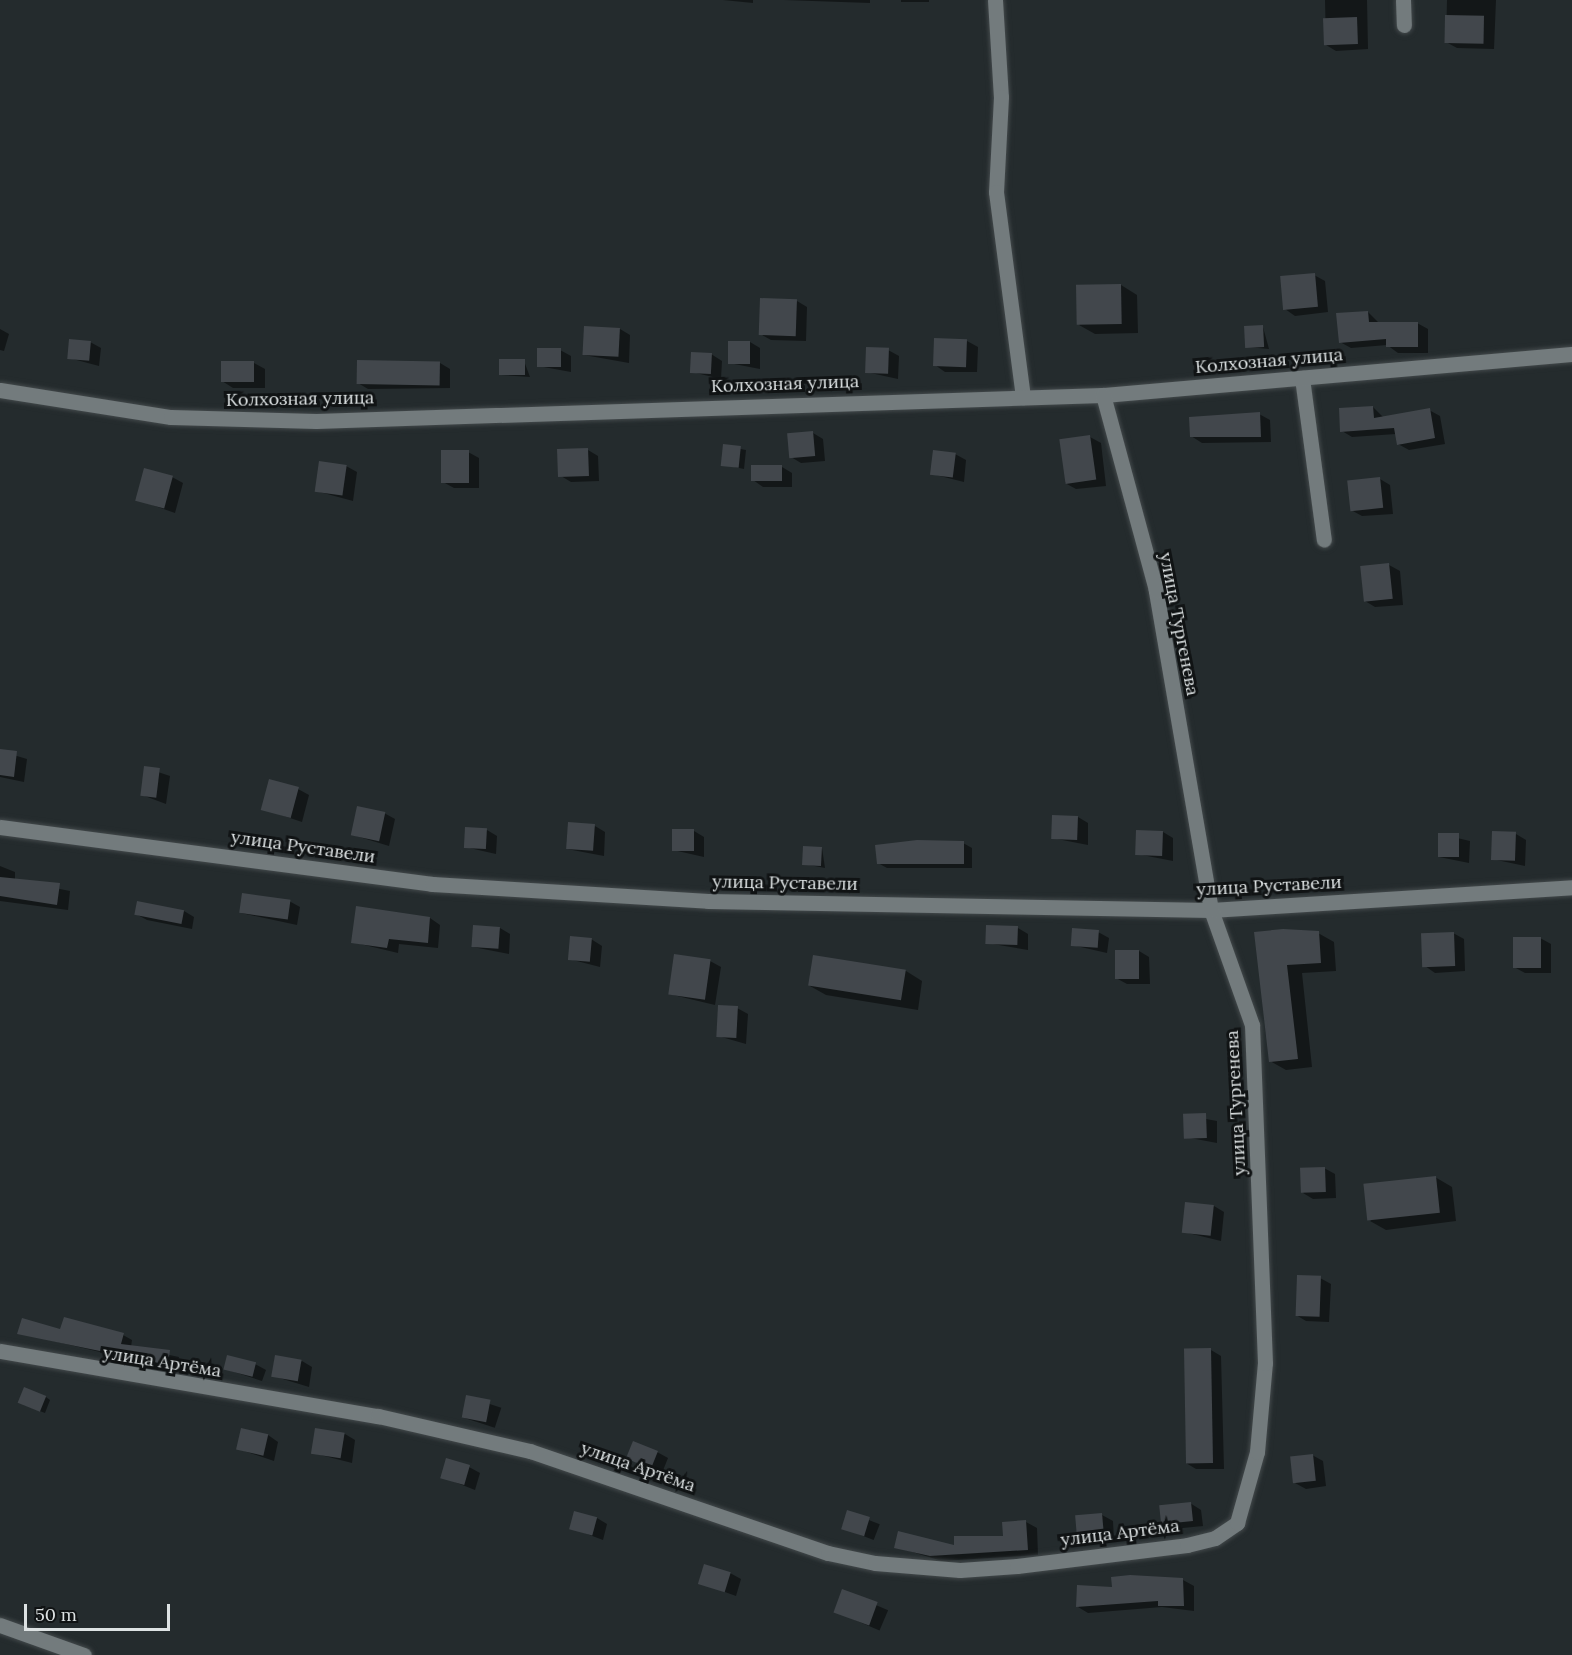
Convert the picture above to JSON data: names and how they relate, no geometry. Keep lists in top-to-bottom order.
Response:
{
  "streets": {
    "street": [
      "Колхозная улица",
      "улица Тургенева",
      "улица Руставели",
      "улица Артёма"
    ]
  },
  "crossings": [
    ["Колхозная улица", "улица Тургенева"],
    ["улица Тургенева", "улица Руставели"],
    ["улица Тургенева", "улица Артёма"]
  ],
  "scale_bar": "50 m"
}
